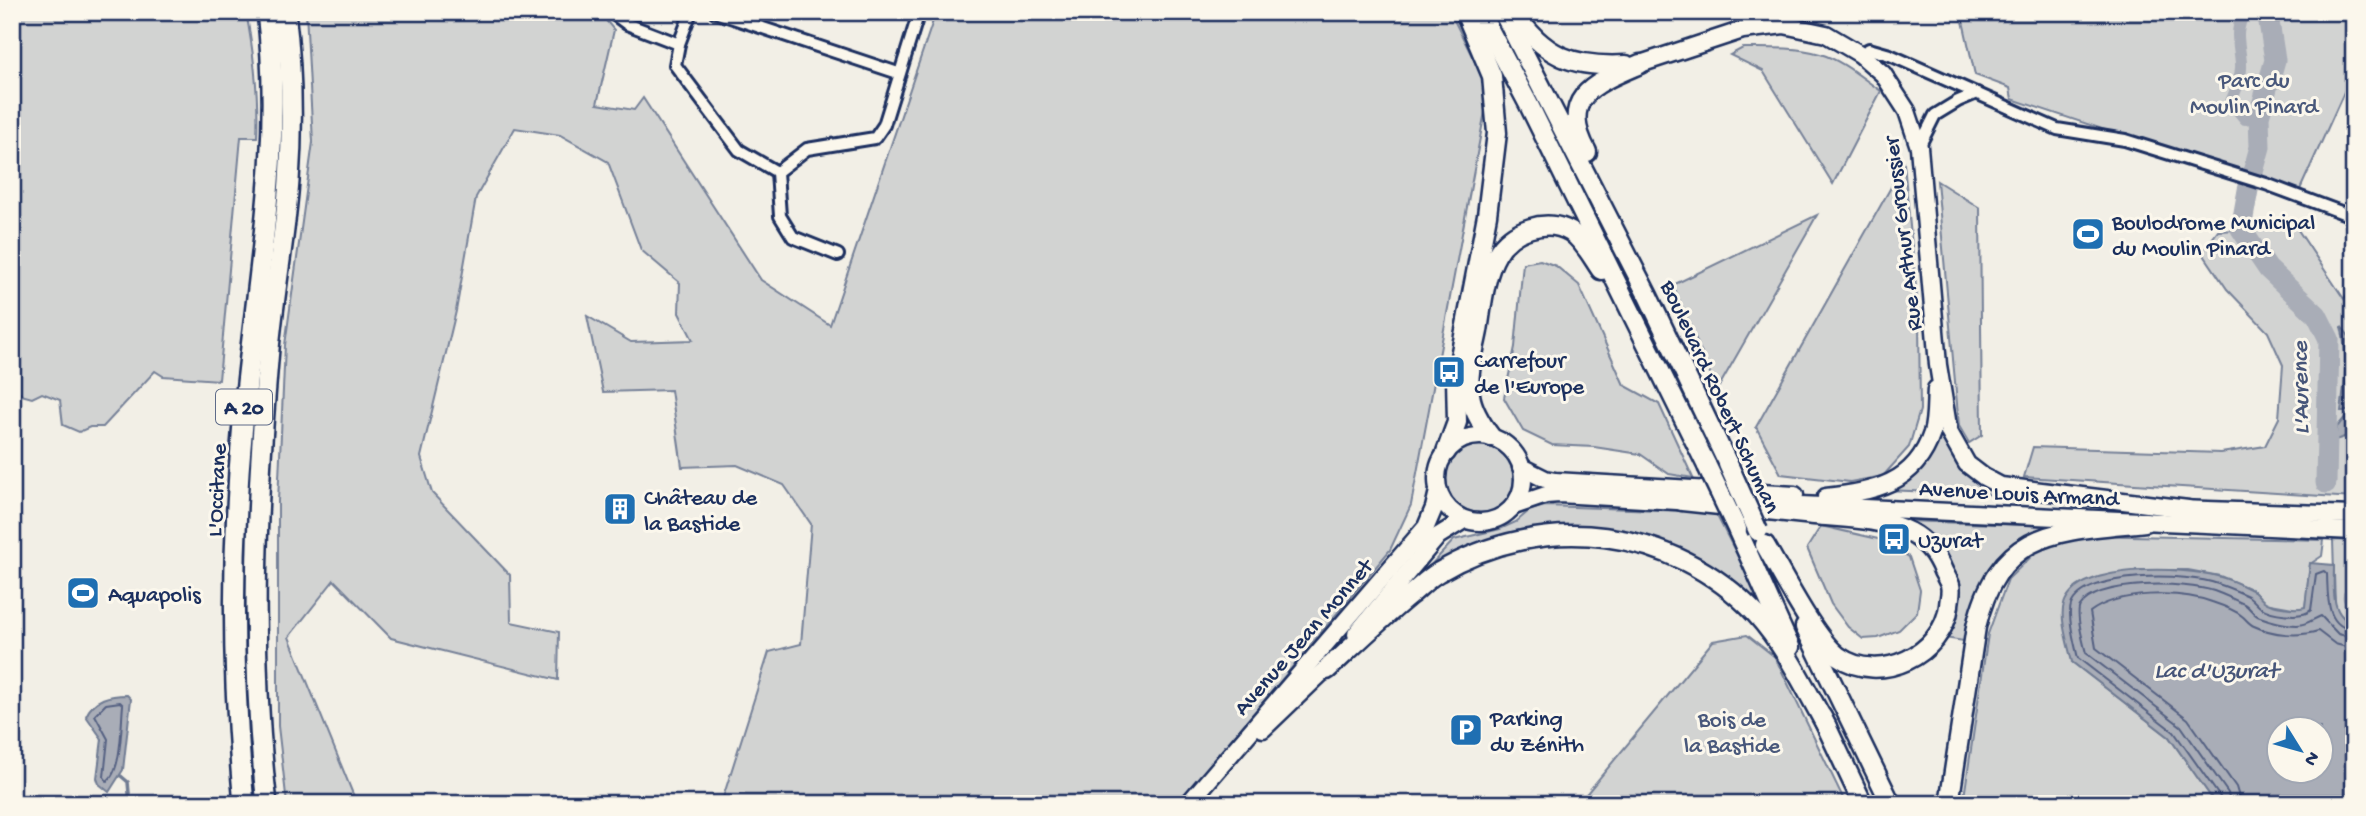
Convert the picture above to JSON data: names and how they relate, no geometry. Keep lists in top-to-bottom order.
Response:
{
  "streets": {
    "highway": ["A 20", "L'Occitane"],
    "main road": [
      "Rue Arthur Groussier",
      "Boulevard Robert Schuman",
      "Avenue Louis Armand",
      "Avenue Jean Monnet"
    ]
  },
  "water": ["L'Aurence", "Lac d'Uzurat"],
  "parks": ["Parc du Moulin Pinard", "Bois de la Bastide"],
  "places": {
    "sports": ["Boulodrome Municipal du Moulin Pinard", "Aquapolis"],
    "bus stop": ["Carrefour de l'Europe", "Uzurat"],
    "building": ["Château de la Bastide"],
    "parking": ["Parking du Zénith"]
  },
  "north": "bottom right"
}
